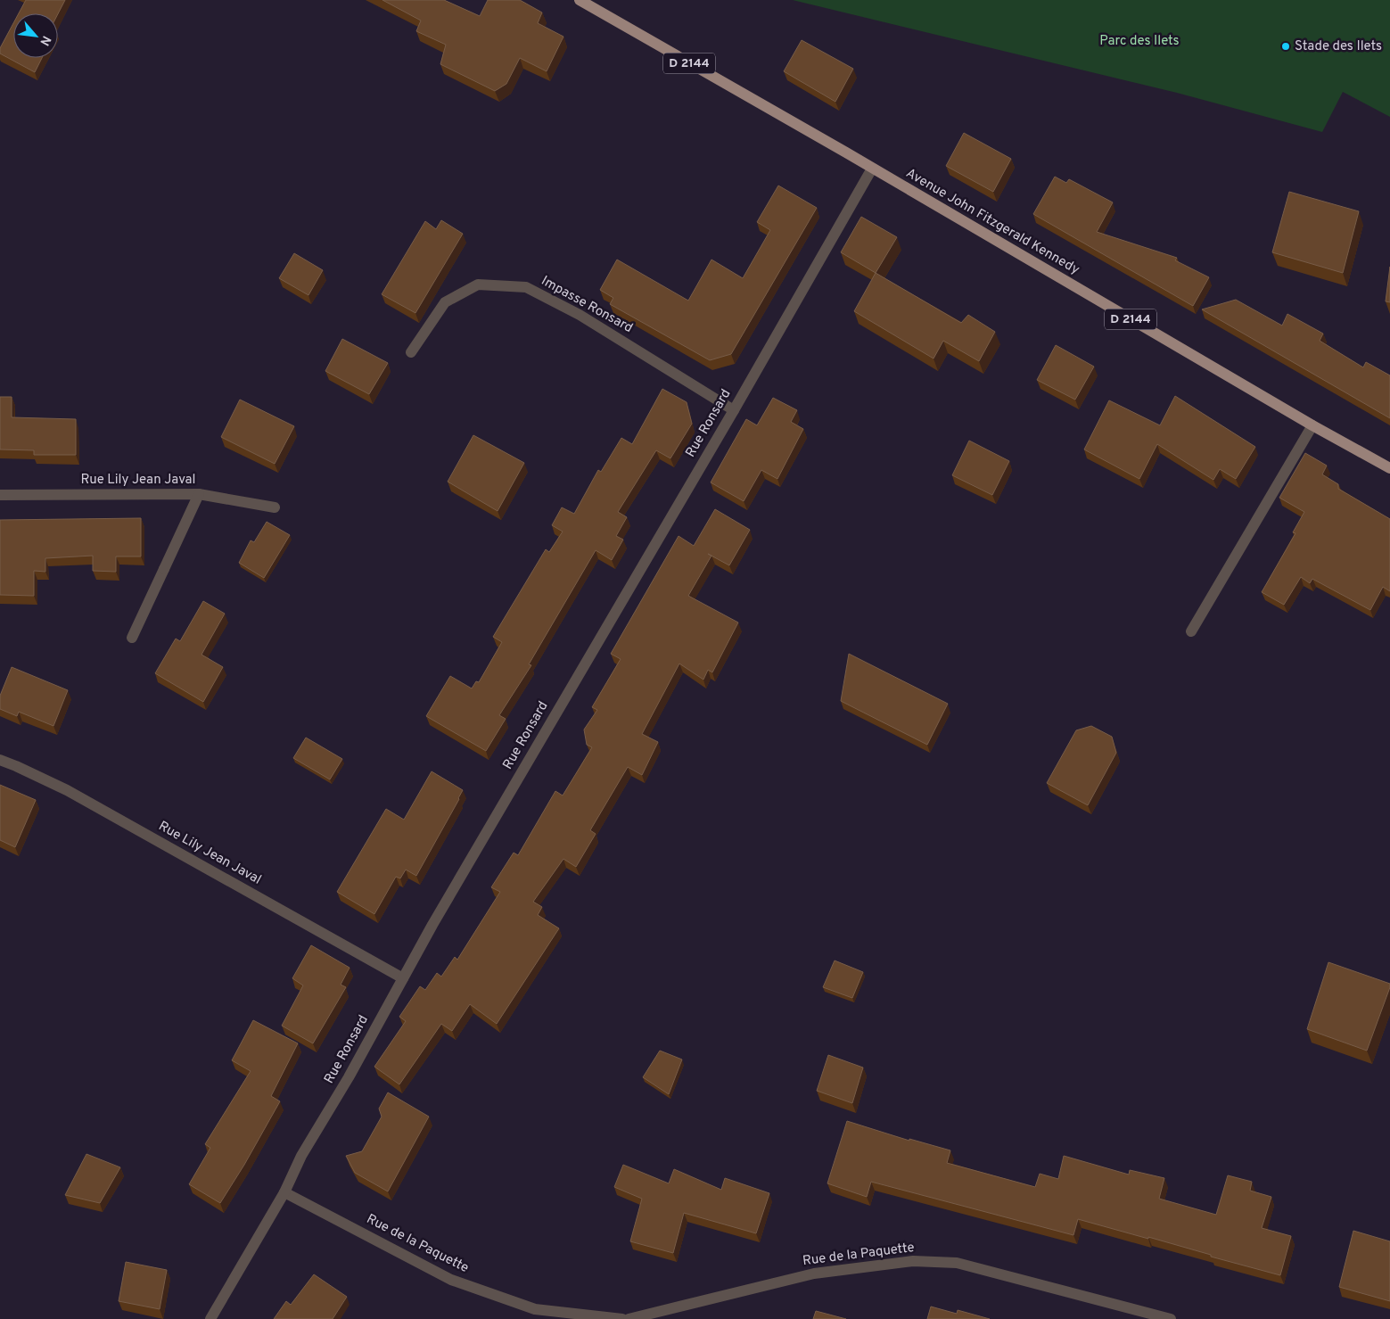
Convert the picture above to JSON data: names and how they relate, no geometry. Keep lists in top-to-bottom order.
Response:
{
  "streets": {
    "main road": ["D 2144", "Avenue John Fitzgerald Kennedy"],
    "street": [
      "Impasse Ronsard",
      "Rue Ronsard",
      "Rue Lily Jean Javal",
      "Rue de la Paquette"
    ]
  },
  "crossings": [
    ["Avenue John Fitzgerald Kennedy", "Rue Ronsard"],
    ["Impasse Ronsard", "Rue Ronsard"],
    ["Rue Ronsard", "Rue Lily Jean Javal"],
    ["Rue Ronsard", "Rue de la Paquette"]
  ],
  "parks": ["Parc des Ilets"],
  "places": ["Stade des Ilets"],
  "north": "bottom right"
}
